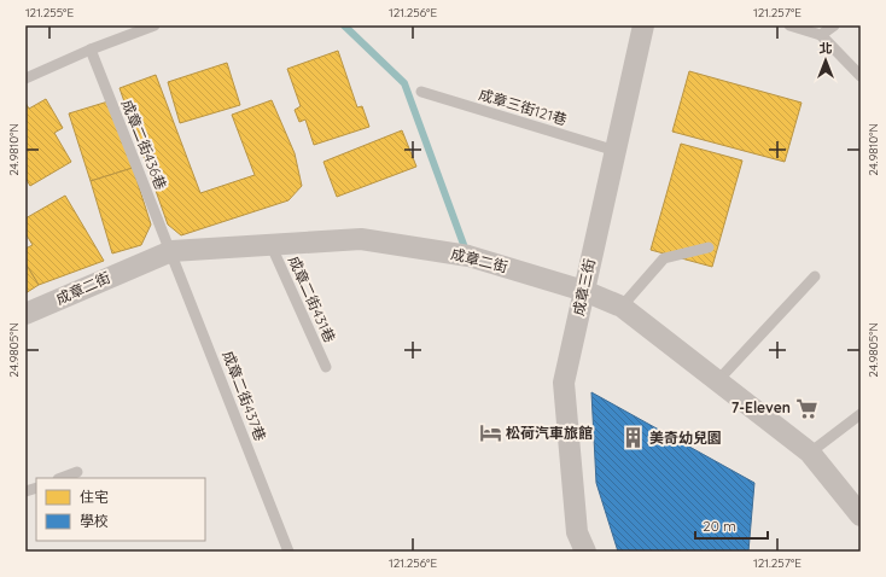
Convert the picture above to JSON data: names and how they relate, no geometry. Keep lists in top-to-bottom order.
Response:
{
  "streets": {
    "street": ["成章二街", "成章三街"],
    "lane": [
      "成章三街121巷",
      "成章二街436巷",
      "成章二街431巷",
      "成章二街437巷"
    ]
  },
  "crossings": [
    ["成章三街121巷", "成章三街"],
    ["成章二街436巷", "成章二街"],
    ["成章二街436巷", "成章二街437巷"],
    ["成章二街", "成章三街"],
    ["成章二街", "成章二街431巷"],
    ["成章二街", "成章二街437巷"]
  ],
  "places": {
    "supermarket": ["7-Eleven"],
    "hotel": ["松荷汽車旅館"],
    "building": ["美奇幼兒園"]
  },
  "legend": ["住宅", "學校"],
  "scale_bar": "20 m",
  "north": "top",
  "coordinates": [
    "121.255°E",
    "121.256°E",
    "121.257°E",
    "24.9810°N",
    "24.9805°N"
  ]
}
